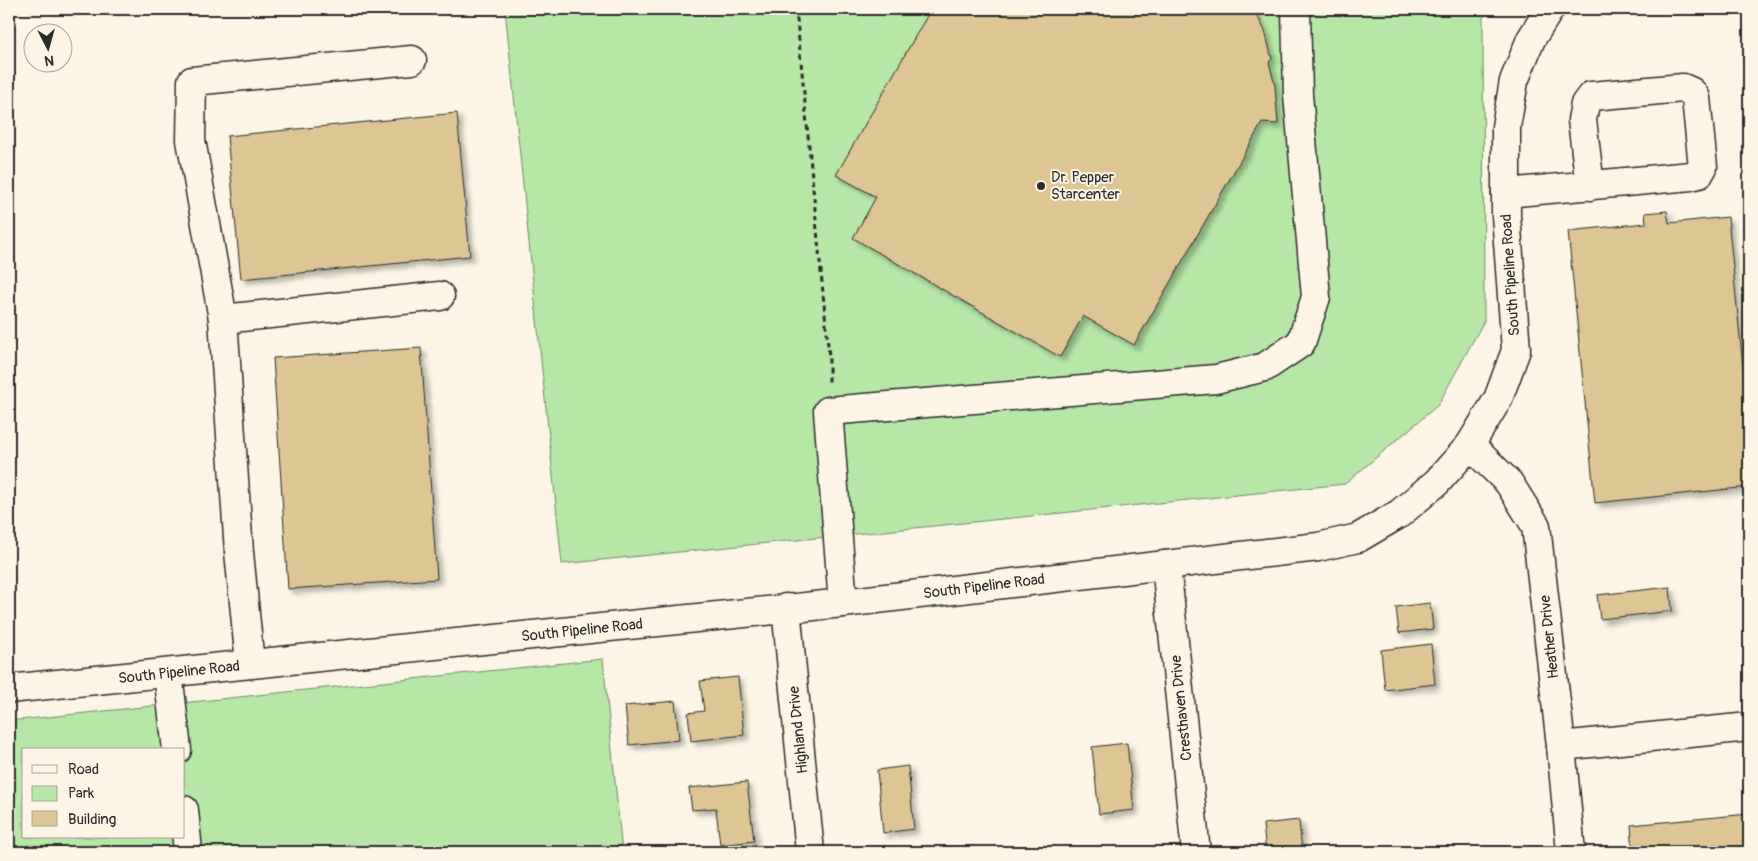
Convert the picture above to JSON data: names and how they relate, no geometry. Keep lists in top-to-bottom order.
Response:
{
  "streets": {
    "street": [
      "South Pipeline Road",
      "Heather Drive",
      "Cresthaven Drive",
      "Highland Drive"
    ]
  },
  "crossings": [
    ["South Pipeline Road", "Heather Drive"],
    ["South Pipeline Road", "Cresthaven Drive"],
    ["South Pipeline Road", "Highland Drive"]
  ],
  "places": ["Dr. Pepper Starcenter"],
  "legend": ["Road", "Park", "Building"],
  "north": "bottom"
}
